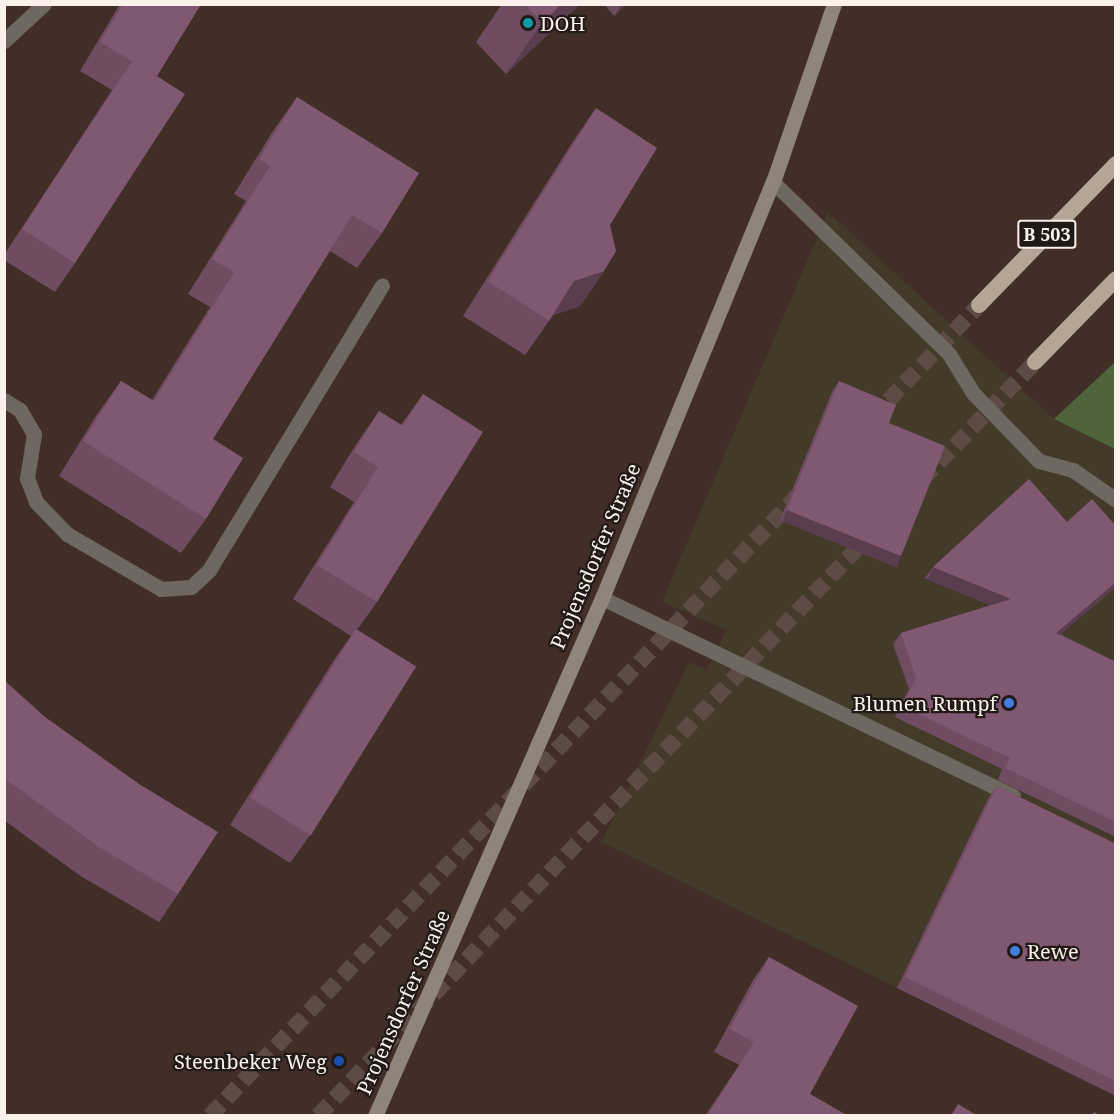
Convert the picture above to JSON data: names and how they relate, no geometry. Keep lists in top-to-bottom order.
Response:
{
  "streets": {
    "highway": ["B 503"],
    "main road": ["Projensdorfer Straße"]
  },
  "places": [
    "DOH",
    "Blumen Rumpf",
    "Rewe",
    "Steenbeker Weg"
  ]
}
